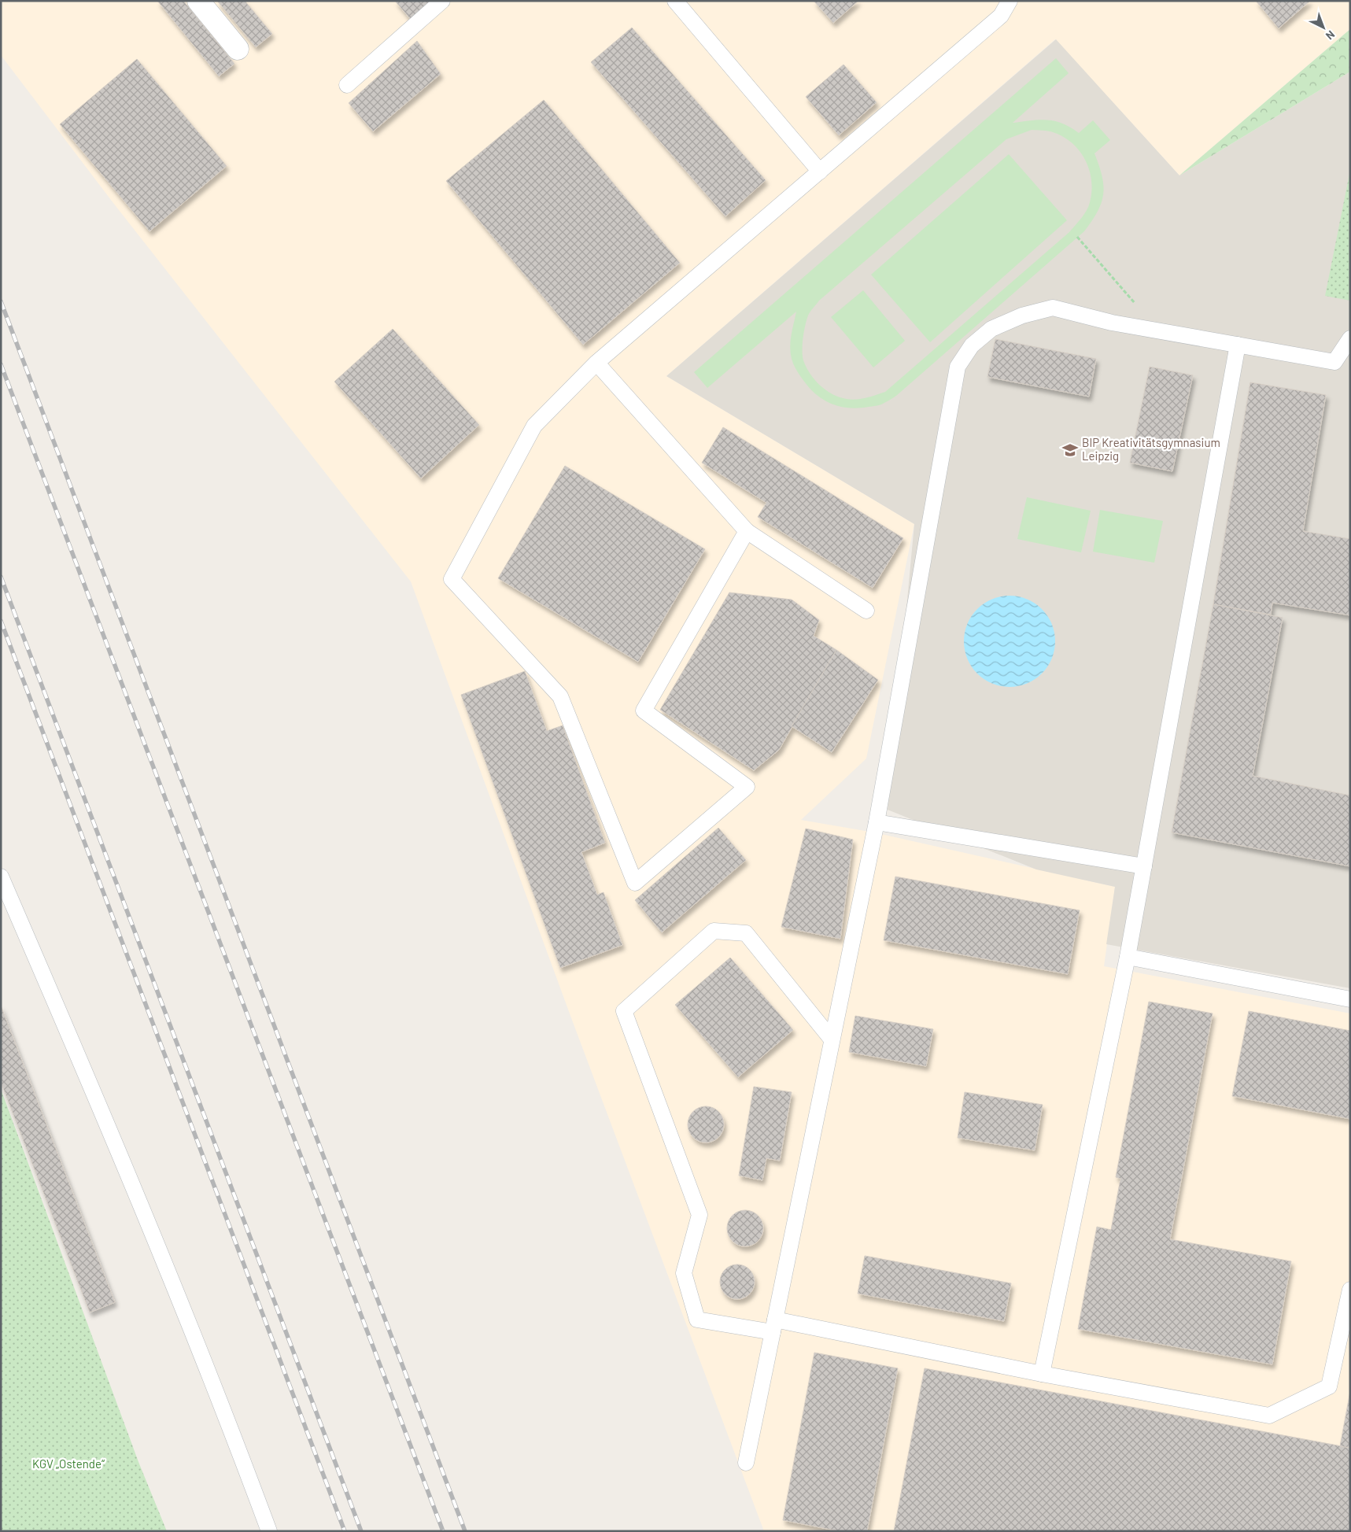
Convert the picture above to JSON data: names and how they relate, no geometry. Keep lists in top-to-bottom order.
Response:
{
  "parks": ["KGV „Ostende“"],
  "places": {
    "school or university": ["BIP Kreativitätsgymnasium Leipzig"]
  },
  "north": "bottom right"
}
